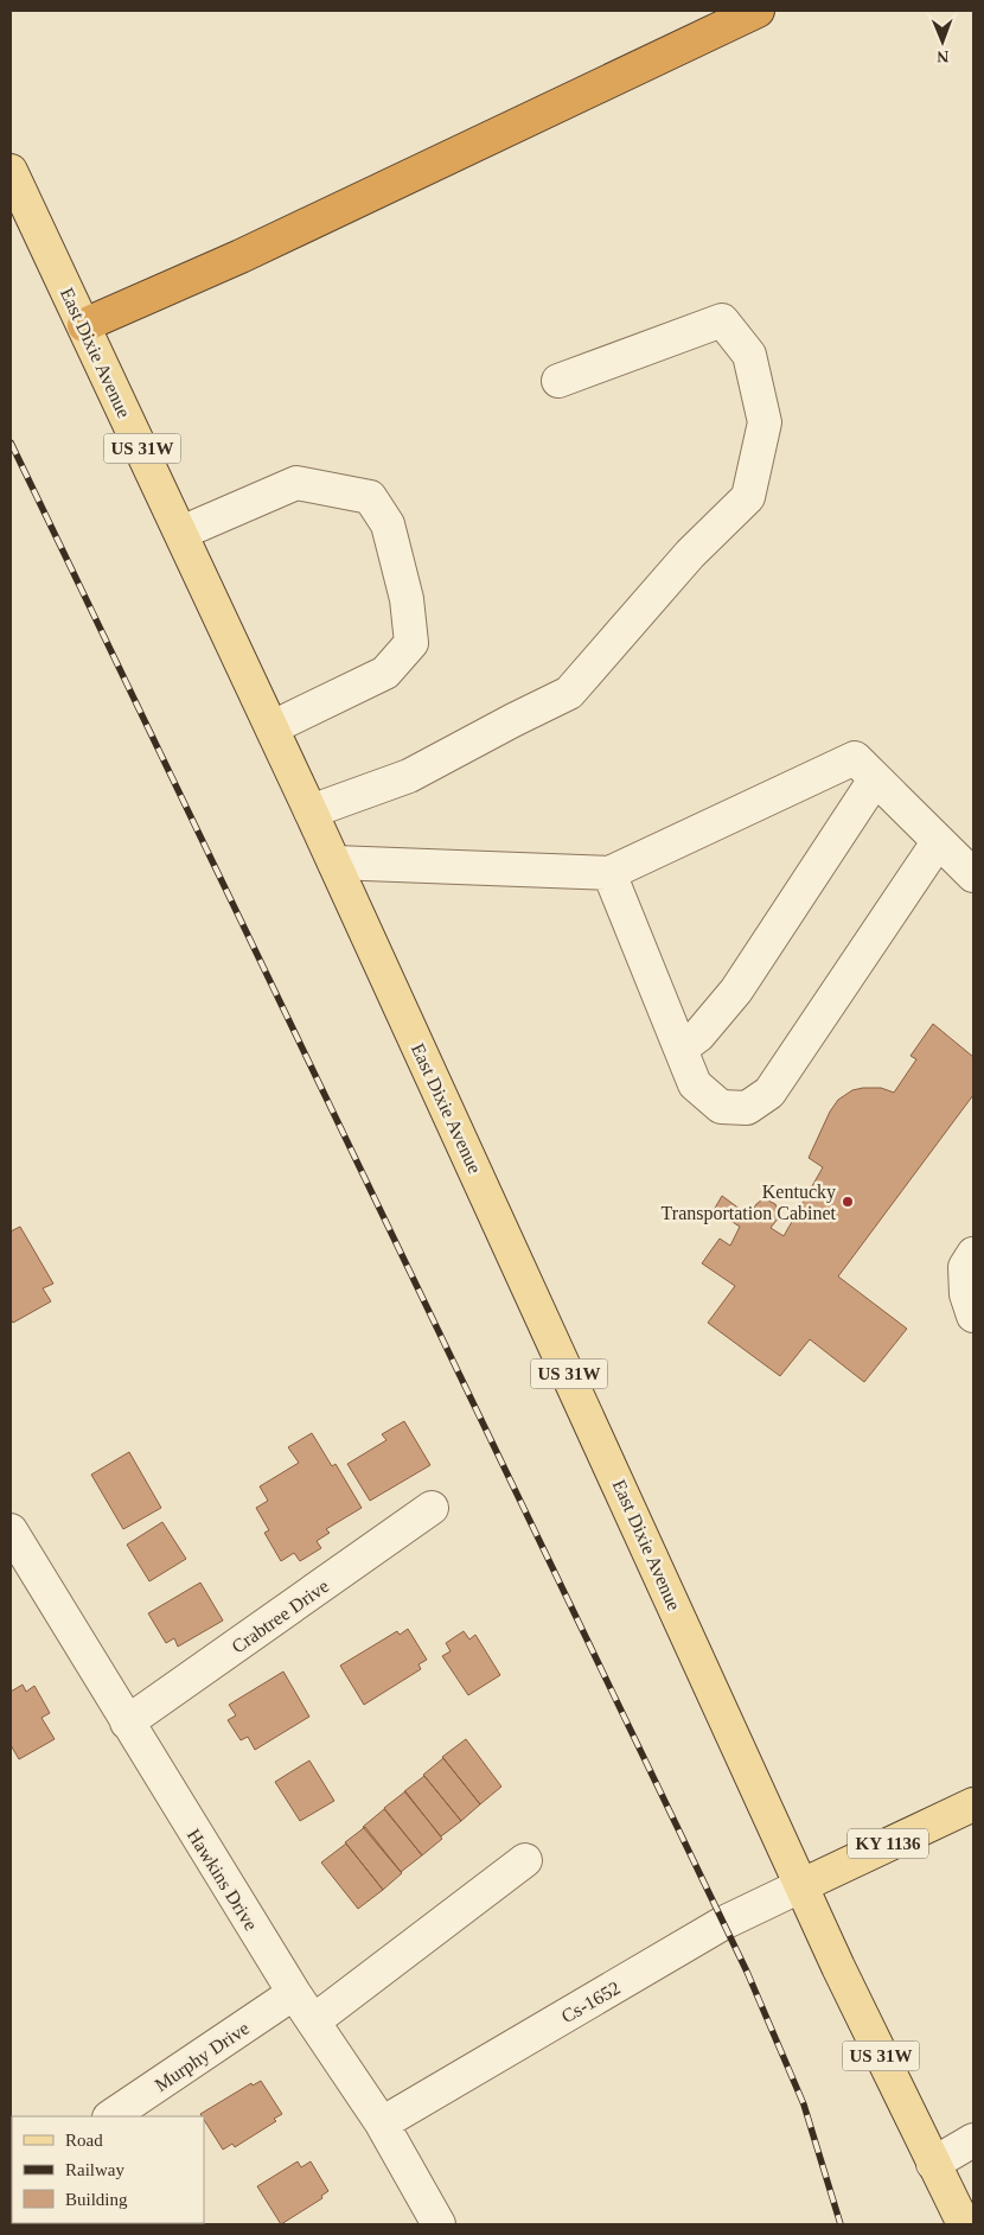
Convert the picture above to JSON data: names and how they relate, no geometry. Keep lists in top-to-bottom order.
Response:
{
  "streets": {
    "main road": ["East Dixie Avenue", "US 31W", "KY 1136"],
    "street": [
      "Crabtree Drive",
      "Hawkins Drive",
      "Cs-1652",
      "Murphy Drive"
    ]
  },
  "crossings": [
    ["East Dixie Avenue", "US 31W"],
    ["East Dixie Avenue", "KY 1136"],
    ["East Dixie Avenue", "Cs-1652"],
    ["Crabtree Drive", "Hawkins Drive"],
    ["KY 1136", "Cs-1652"],
    ["Hawkins Drive", "Cs-1652"],
    ["Hawkins Drive", "Murphy Drive"]
  ],
  "places": ["Kentucky Transportation Cabinet"],
  "legend": ["Road", "Railway", "Building"],
  "north": "bottom"
}
